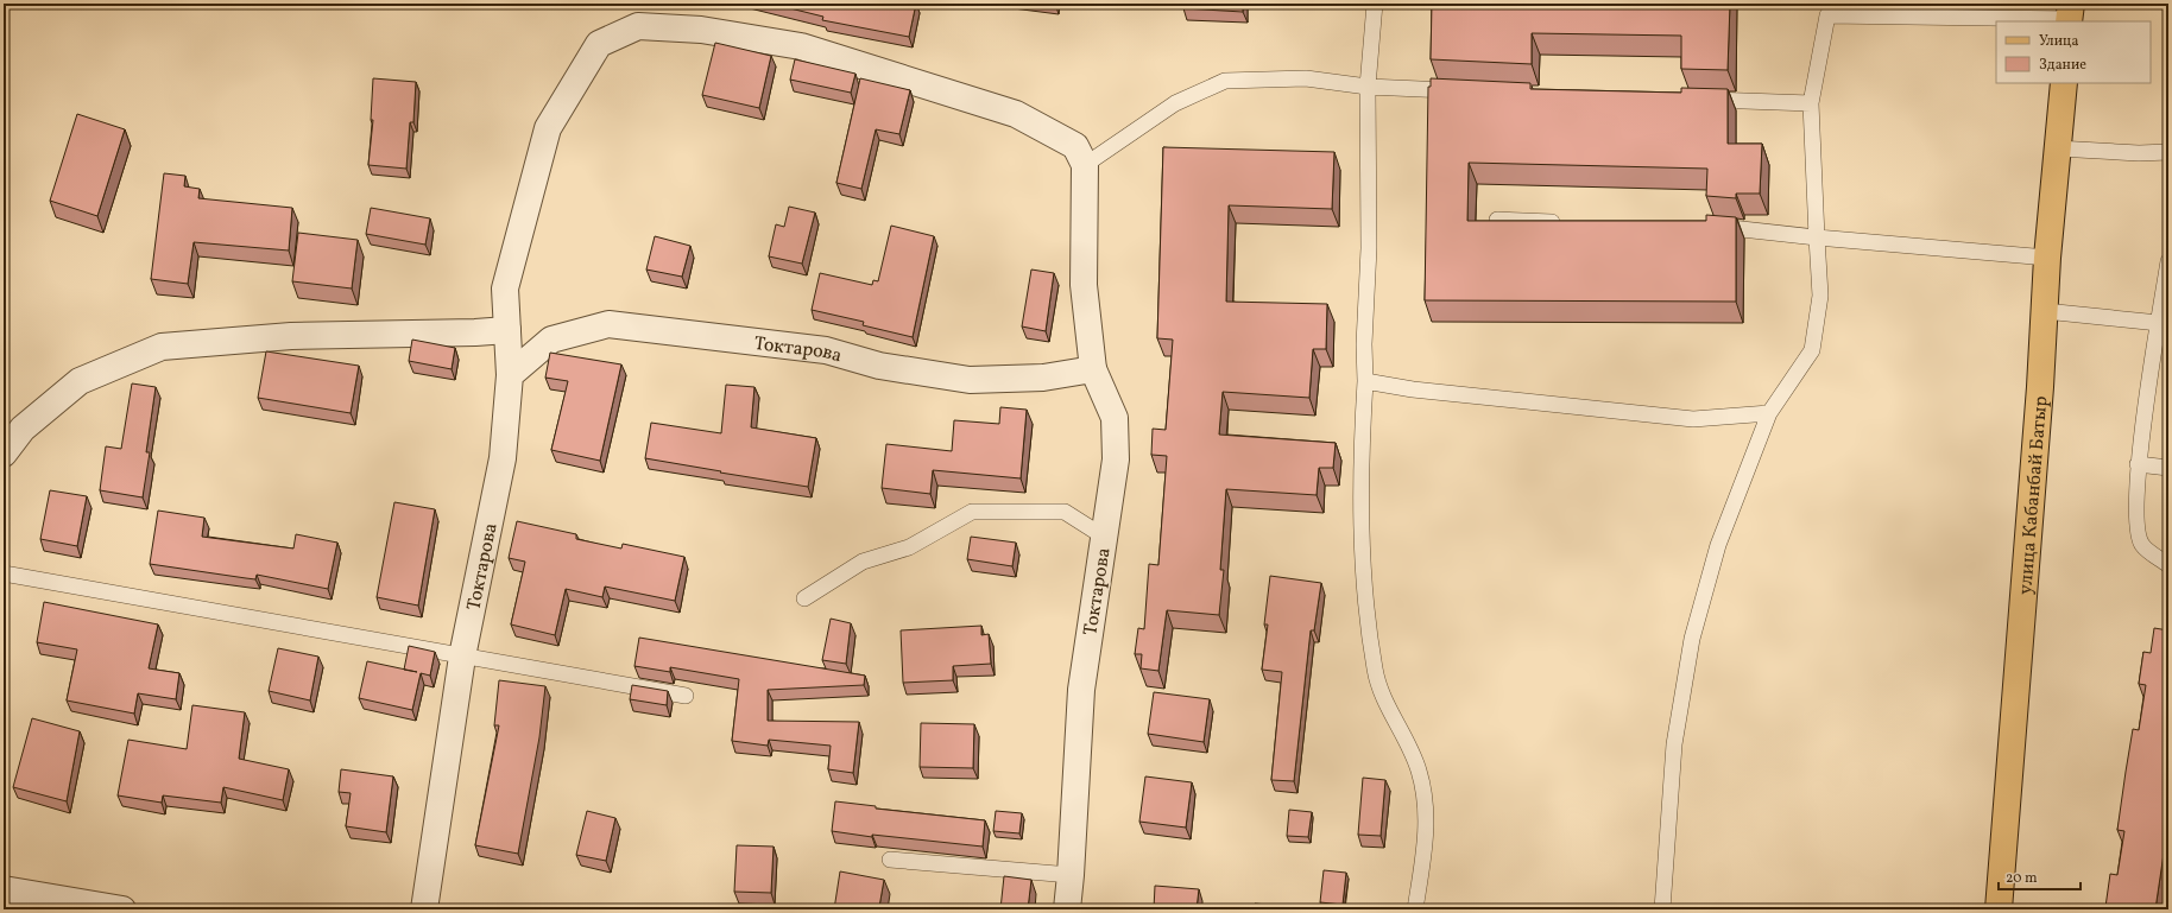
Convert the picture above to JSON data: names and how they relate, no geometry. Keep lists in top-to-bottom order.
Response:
{
  "streets": {
    "main road": ["улица Кабанбай Батыр"],
    "street": ["Токтарова"]
  },
  "legend": ["Улица", "Здание"],
  "scale_bar": "20 m"
}
